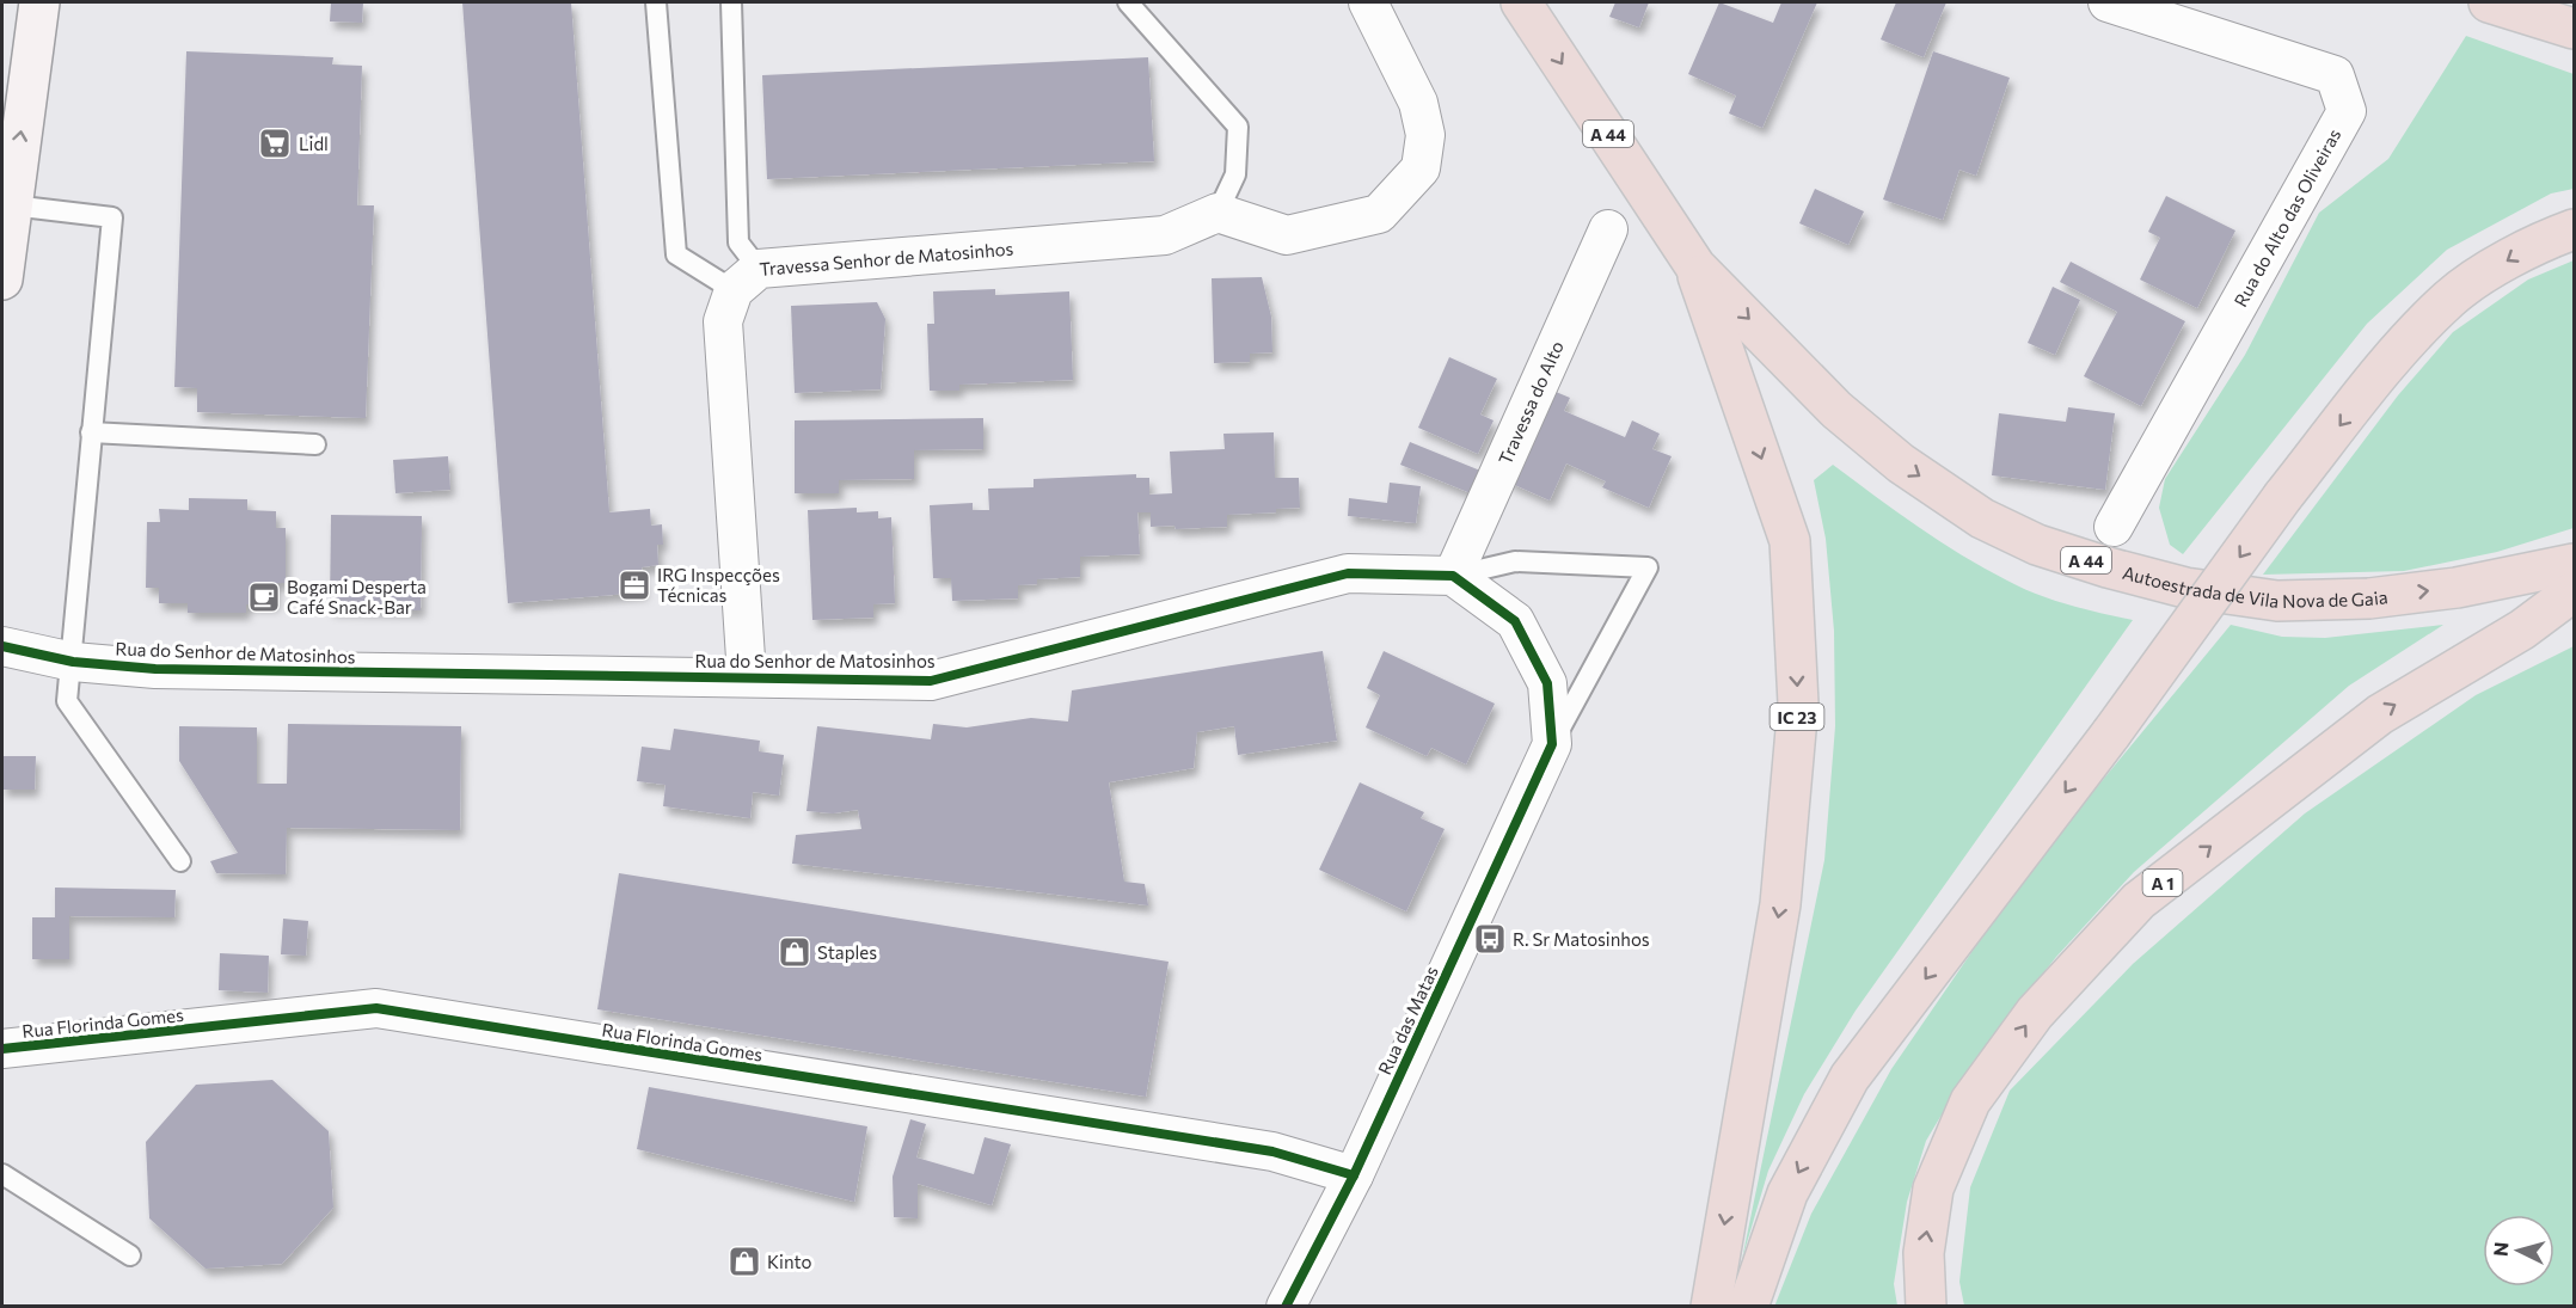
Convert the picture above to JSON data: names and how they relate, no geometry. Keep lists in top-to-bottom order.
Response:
{
  "streets": {
    "highway": [
      "A 44",
      "Autoestrada de Vila Nova de Gaia",
      "IC 23",
      "A 1"
    ],
    "street": [
      "Rua do Alto das Oliveiras",
      "Travessa Senhor de Matosinhos",
      "Travessa do Alto",
      "Rua do Senhor de Matosinhos",
      "Rua das Matas",
      "Rua Florinda Gomes"
    ]
  },
  "crossings": [
    ["A 44", "Autoestrada de Vila Nova de Gaia"],
    ["A 44", "IC 23"],
    ["Travessa do Alto", "Rua do Senhor de Matosinhos"],
    ["Autoestrada de Vila Nova de Gaia", "IC 23"],
    ["Rua das Matas", "Rua Florinda Gomes"]
  ],
  "one_way": ["Autoestrada de Vila Nova de Gaia"],
  "places": {
    "supermarket": ["Lidl"],
    "office": ["IRG Inspecções Técnicas"],
    "cafe": ["Bogami Desperta Café Snack-Bar"],
    "bus stop": ["R. Sr Matosinhos"],
    "shop": ["Staples", "Kinto"]
  },
  "north": "left"
}
